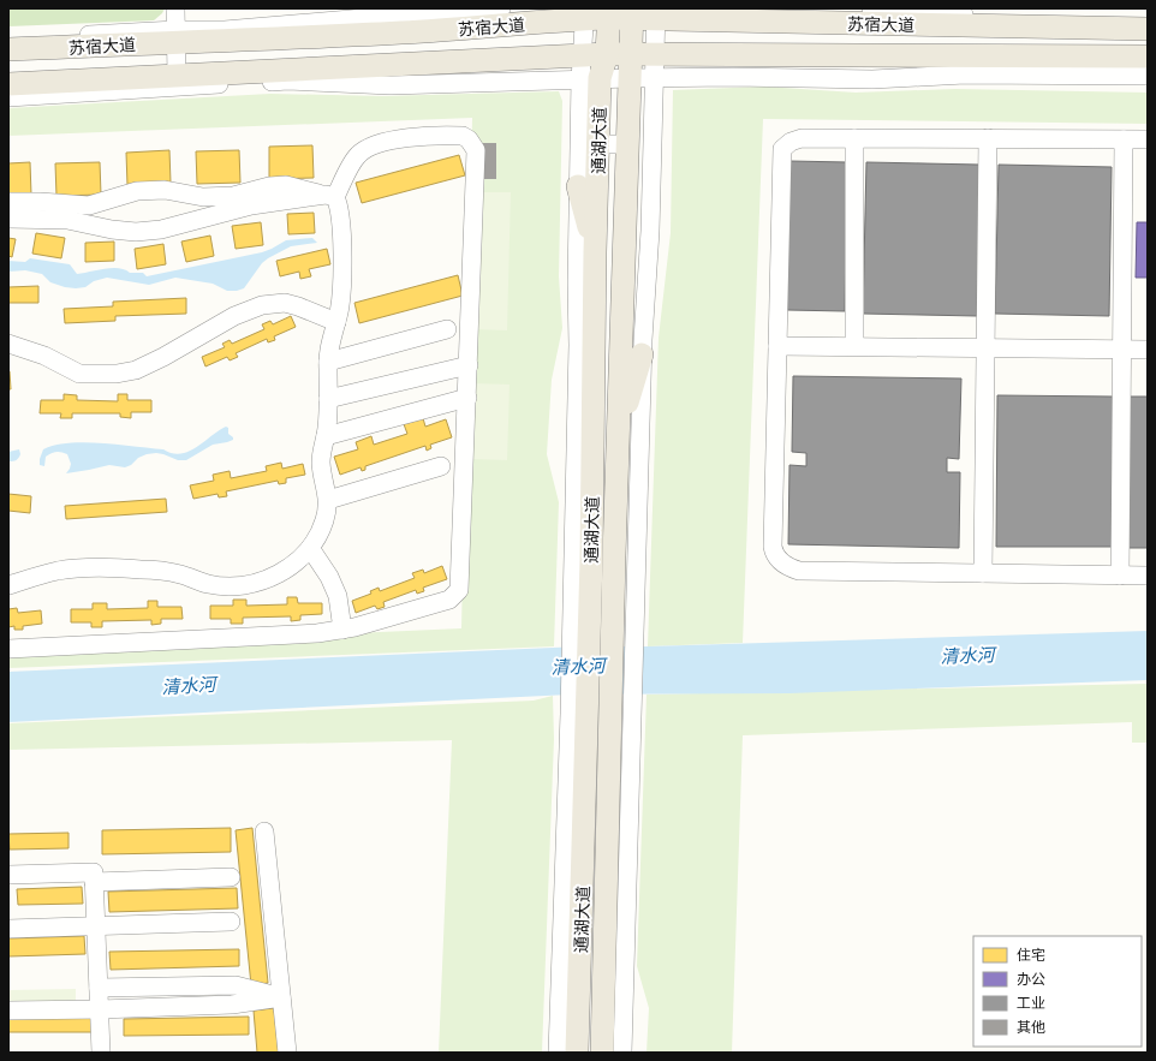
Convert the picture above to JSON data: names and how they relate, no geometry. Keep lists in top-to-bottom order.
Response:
{
  "streets": {
    "main road": ["苏宿大道", "通湖大道"]
  },
  "crossings": [
    ["苏宿大道", "通湖大道"]
  ],
  "water": ["清水河"],
  "legend": [
    "住宅",
    "办公",
    "工业",
    "其他"
  ]
}
